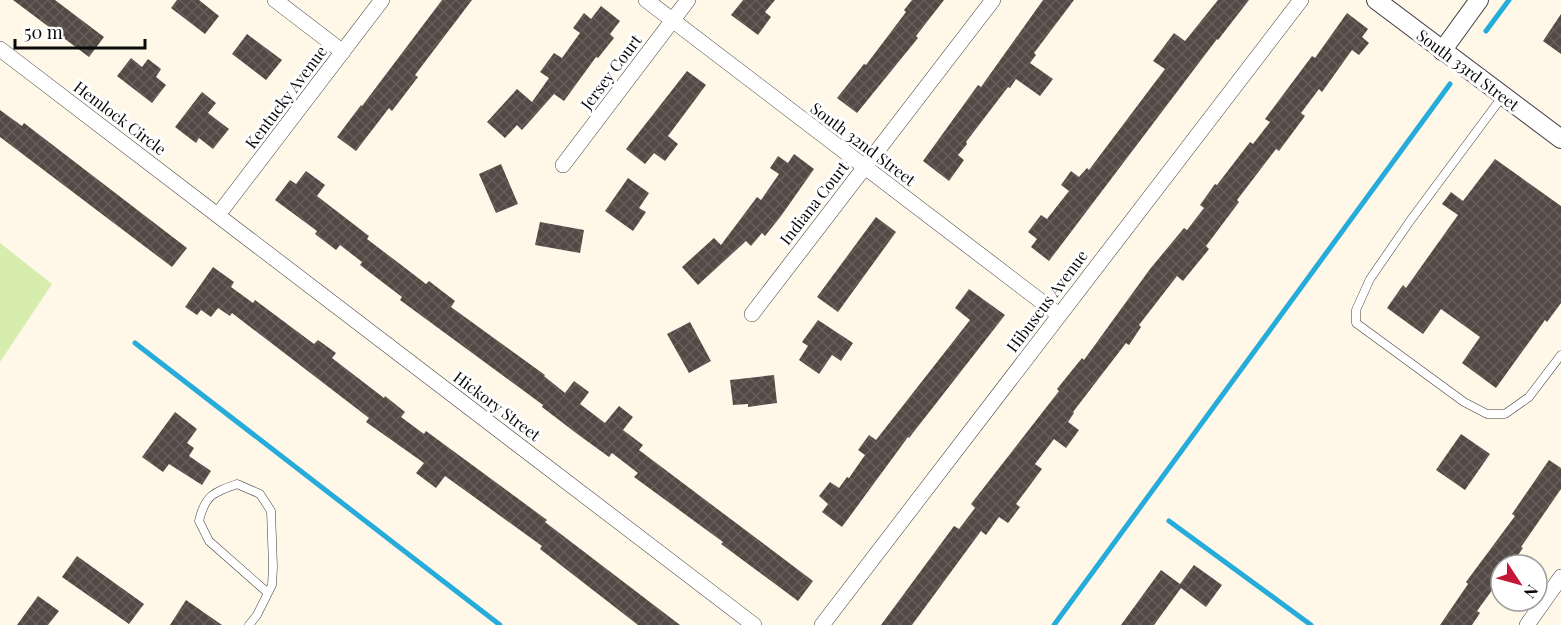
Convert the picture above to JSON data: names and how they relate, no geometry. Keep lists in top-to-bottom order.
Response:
{
  "streets": {
    "street": [
      "South 33rd Street",
      "Jersey Court",
      "Kentucky Avenue",
      "Hemlock Circle",
      "South 32nd Street",
      "Indiana Court",
      "Hibuscus Avenue",
      "Hickory Street"
    ]
  },
  "crossings": [
    ["Jersey Court", "South 32nd Street"],
    ["Kentucky Avenue", "Hemlock Circle"],
    ["Kentucky Avenue", "Hickory Street"],
    ["Hemlock Circle", "Hickory Street"],
    ["South 32nd Street", "Indiana Court"],
    ["South 32nd Street", "Hibuscus Avenue"]
  ],
  "scale_bar": "50 m",
  "north": "bottom right"
}
